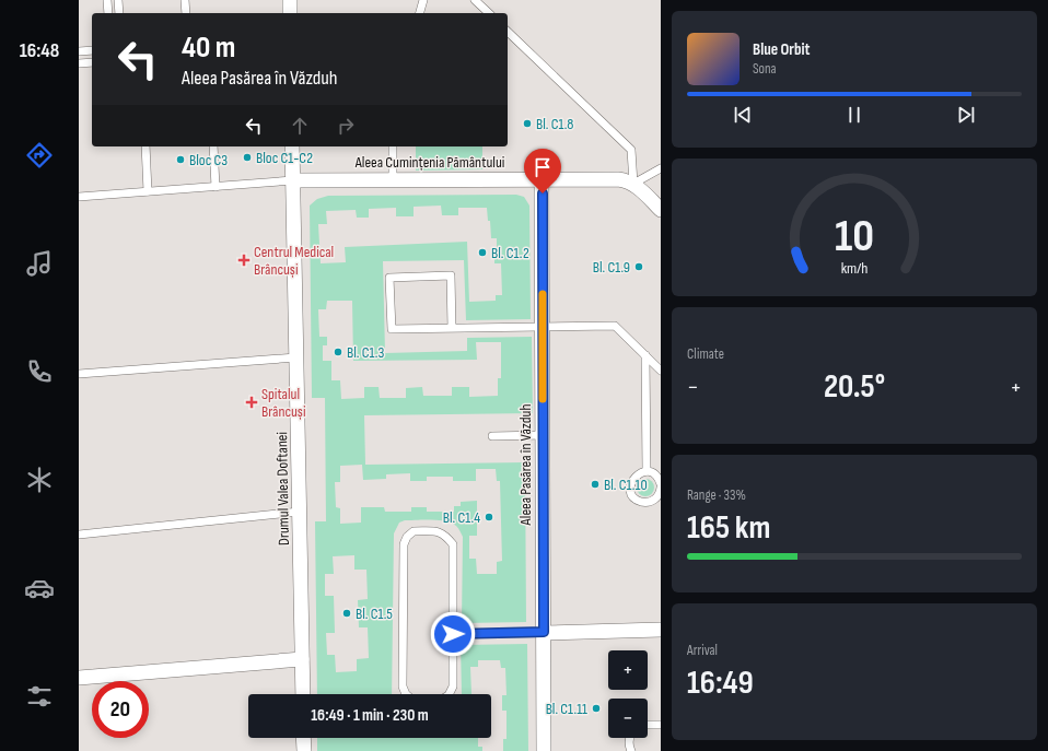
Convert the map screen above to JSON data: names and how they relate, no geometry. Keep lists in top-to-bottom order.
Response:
{
  "streets": {
    "street": ["Aleea Cumințenia Pământului", "Aleea Pasărea în Văzduh", "Drumul Valea Doftanei"]
  },
  "crossings": [
    ["Aleea Cumințenia Pământului", "Aleea Pasărea în Văzduh"],
    ["Aleea Cumințenia Pământului", "Drumul Valea Doftanei"]
  ],
  "places": {
    "other": [
      "Bl. C1.8",
      "Bloc C1-C2",
      "Bloc C3",
      "Bl. C1.2",
      "Bl. C1.9",
      "Bl. C1.3",
      "Bl. C1.10",
      "Bl. C1.4",
      "Bl. C1.5",
      "Bl. C1.11"
    ],
    "health": ["Centrul Medical Brâncuși", "Spitalul Brâncuși"]
  },
  "page": {
    "tabs": "16:48",
    "turn": ["40 m", "Aleea Pasărea în Văzduh"],
    "song": ["Blue Orbit", "Sona"],
    "tile": [
      "Climate",
      ["Range · 33%", "165 km"],
      ["Arrival", "16:49"]
    ],
    "heat": ["−", "20.5°", "+"],
    "map_buttons": ["+", "−"],
    "limit": "20",
    "trip": "16:49 · 1 min · 230 m",
    "gauge": ["10", "km/h"]
  }
}
